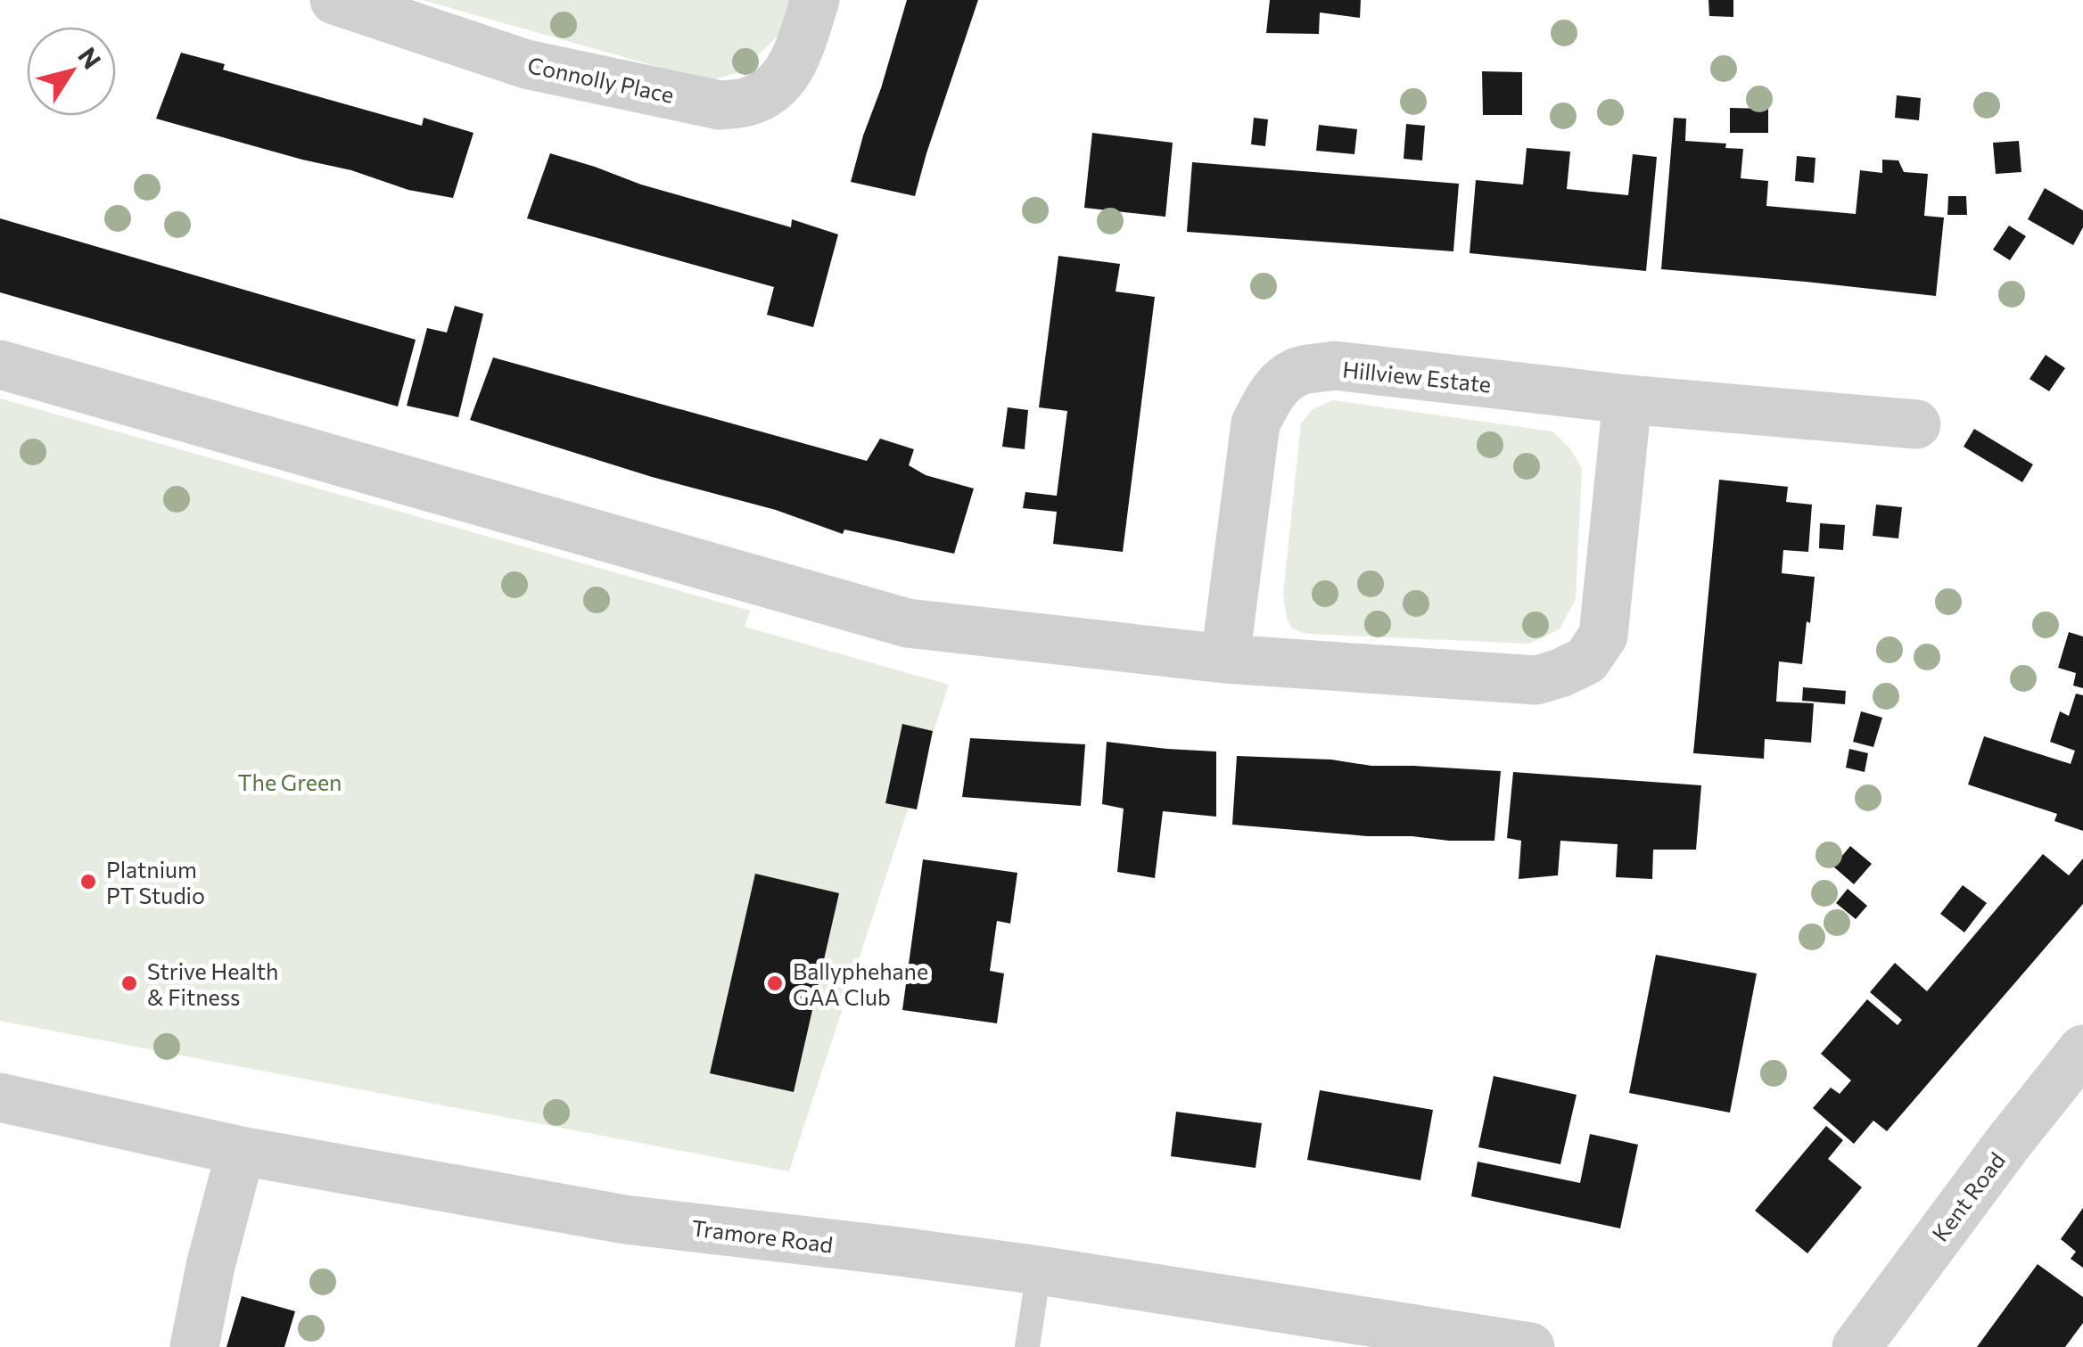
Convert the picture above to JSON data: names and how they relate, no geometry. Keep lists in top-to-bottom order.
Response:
{
  "streets": {
    "street": [
      "Connolly Place",
      "Hillview Estate",
      "Kent Road",
      "Tramore Road"
    ]
  },
  "parks": ["The Green"],
  "places": ["Platnium PT Studio", "Strive Health & Fitness", "Ballyphehane GAA Club"],
  "north": "top right"
}
